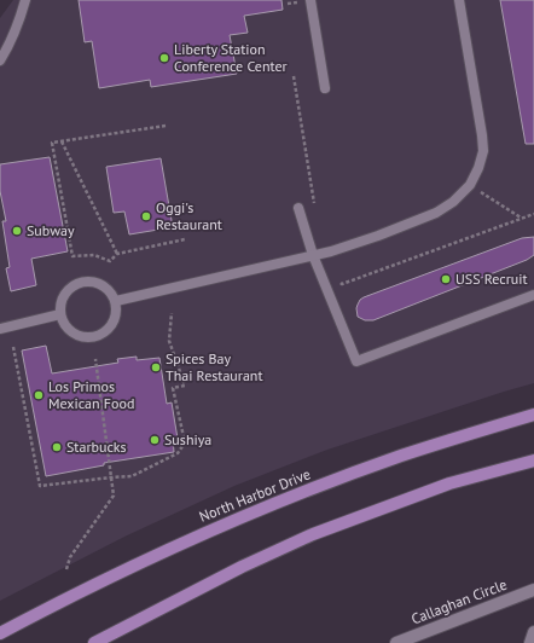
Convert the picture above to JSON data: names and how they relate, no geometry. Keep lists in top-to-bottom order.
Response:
{
  "streets": {
    "main road": ["North Harbor Drive"],
    "street": ["Callaghan Circle"]
  },
  "places": [
    "Liberty Station Conference Center",
    "Oggi's Restaurant",
    "Subway",
    "USS Recruit",
    "Spices Bay Thai Restaurant",
    "Los Primos Mexican Food",
    "Sushiya",
    "Starbucks"
  ]
}
